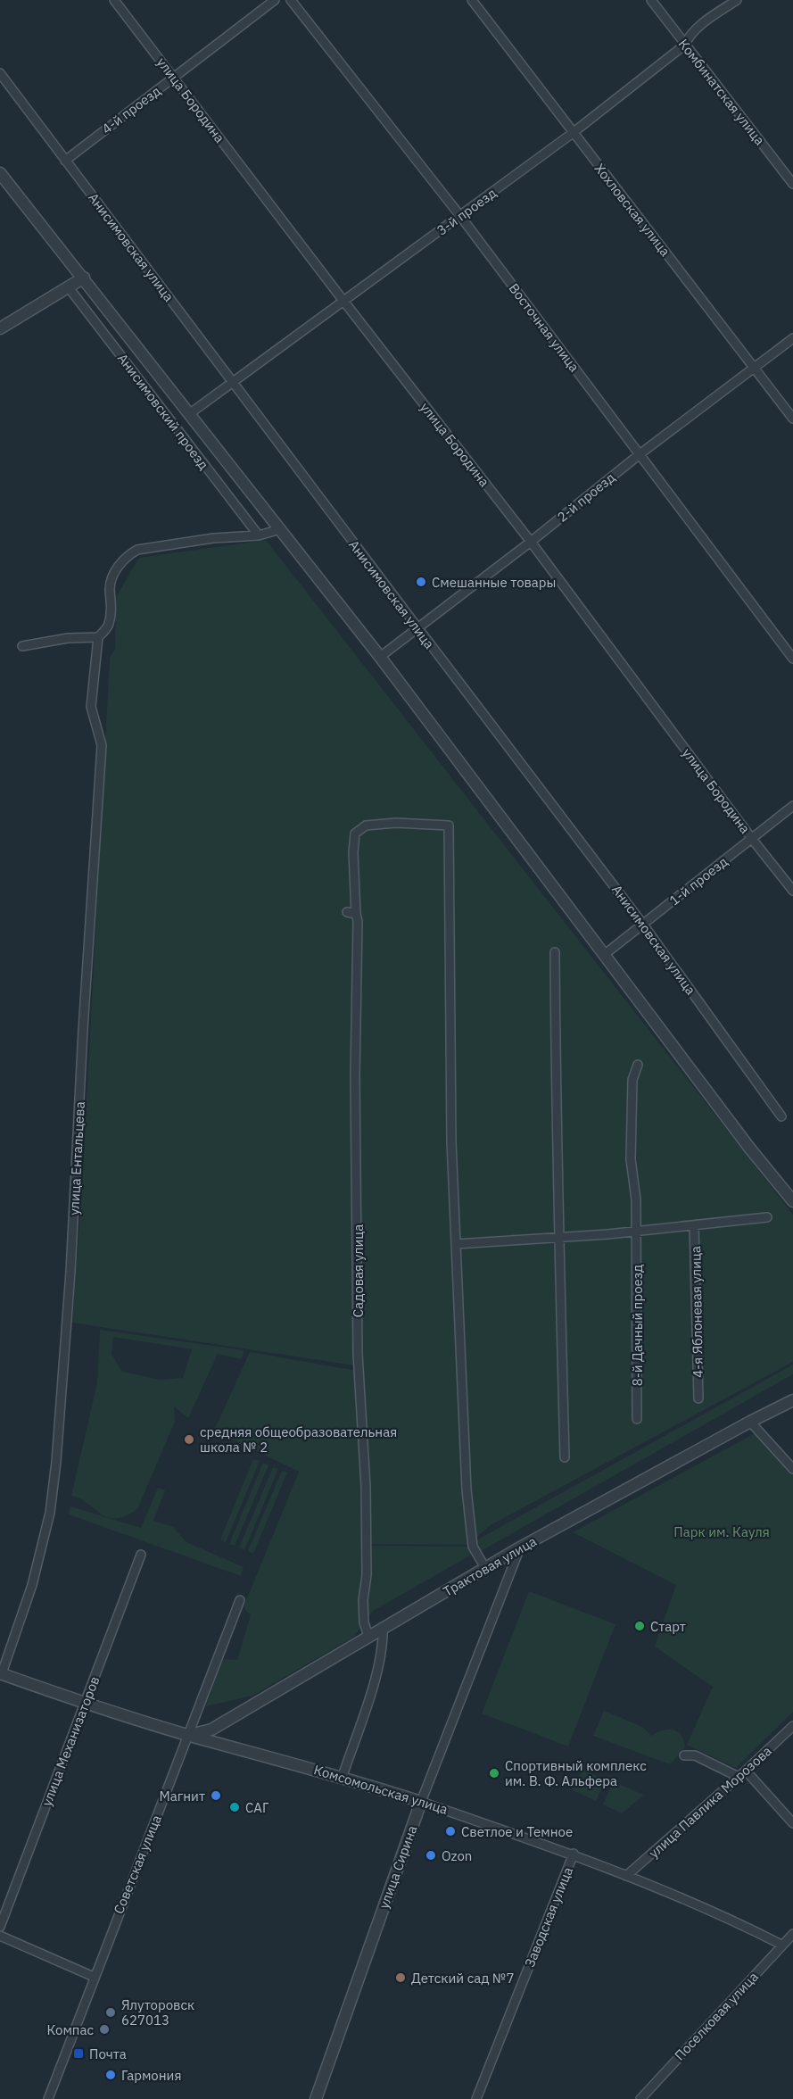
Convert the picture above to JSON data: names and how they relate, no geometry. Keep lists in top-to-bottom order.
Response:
{
  "streets": {
    "street": [
      "Комбинатская улица",
      "улица Бородина",
      "4-й проезд",
      "Хохловская улица",
      "3-й проезд",
      "Анисимовская улица",
      "Восточная улица",
      "Анисимовский проезд",
      "2-й проезд",
      "1-й проезд",
      "улица Ентальцева",
      "Садовая улица",
      "4-я Яблоневая улица",
      "8-й Дачный проезд",
      "Трактовая улица",
      "улица Механизаторов",
      "Комсомольская улица",
      "улица Павлика Морозова",
      "Советская улица",
      "улица Сирина",
      "Заводская улица",
      "Поселковая улица"
    ]
  },
  "crossings": [
    ["Комбинатская улица", "3-й проезд"],
    ["улица Бородина", "4-й проезд"],
    ["улица Бородина", "3-й проезд"],
    ["улица Бородина", "2-й проезд"],
    ["улица Бородина", "1-й проезд"],
    ["4-й проезд", "Анисимовская улица"],
    ["Хохловская улица", "3-й проезд"],
    ["Хохловская улица", "2-й проезд"],
    ["3-й проезд", "Анисимовская улица"],
    ["3-й проезд", "Восточная улица"],
    ["Анисимовская улица", "2-й проезд"],
    ["Анисимовская улица", "1-й проезд"],
    ["Восточная улица", "2-й проезд"],
    ["улица Ентальцева", "Комсомольская улица"],
    ["Садовая улица", "Трактовая улица"],
    ["Трактовая улица", "Комсомольская улица"],
    ["Трактовая улица", "Советская улица"],
    ["Трактовая улица", "улица Сирина"],
    ["улица Механизаторов", "Комсомольская улица"],
    ["Комсомольская улица", "улица Павлика Морозова"],
    ["Комсомольская улица", "Советская улица"],
    ["Комсомольская улица", "улица Сирина"],
    ["Комсомольская улица", "Заводская улица"],
    ["Комсомольская улица", "Поселковая улица"]
  ],
  "parks": ["Парк им. Кауля"],
  "places": {
    "other": [
      "Смешанные товары",
      "средняя общеобразовательная школа № 2",
      "Старт",
      "Спортивный комплекс им. В. Ф. Альфера",
      "Магнит",
      "САГ",
      "Светлое и Темное",
      "Ozon",
      "Детский сад №7",
      "Ялуторовск 627013",
      "Компас",
      "Гармония"
    ],
    "transit": ["Почта"]
  }
}
